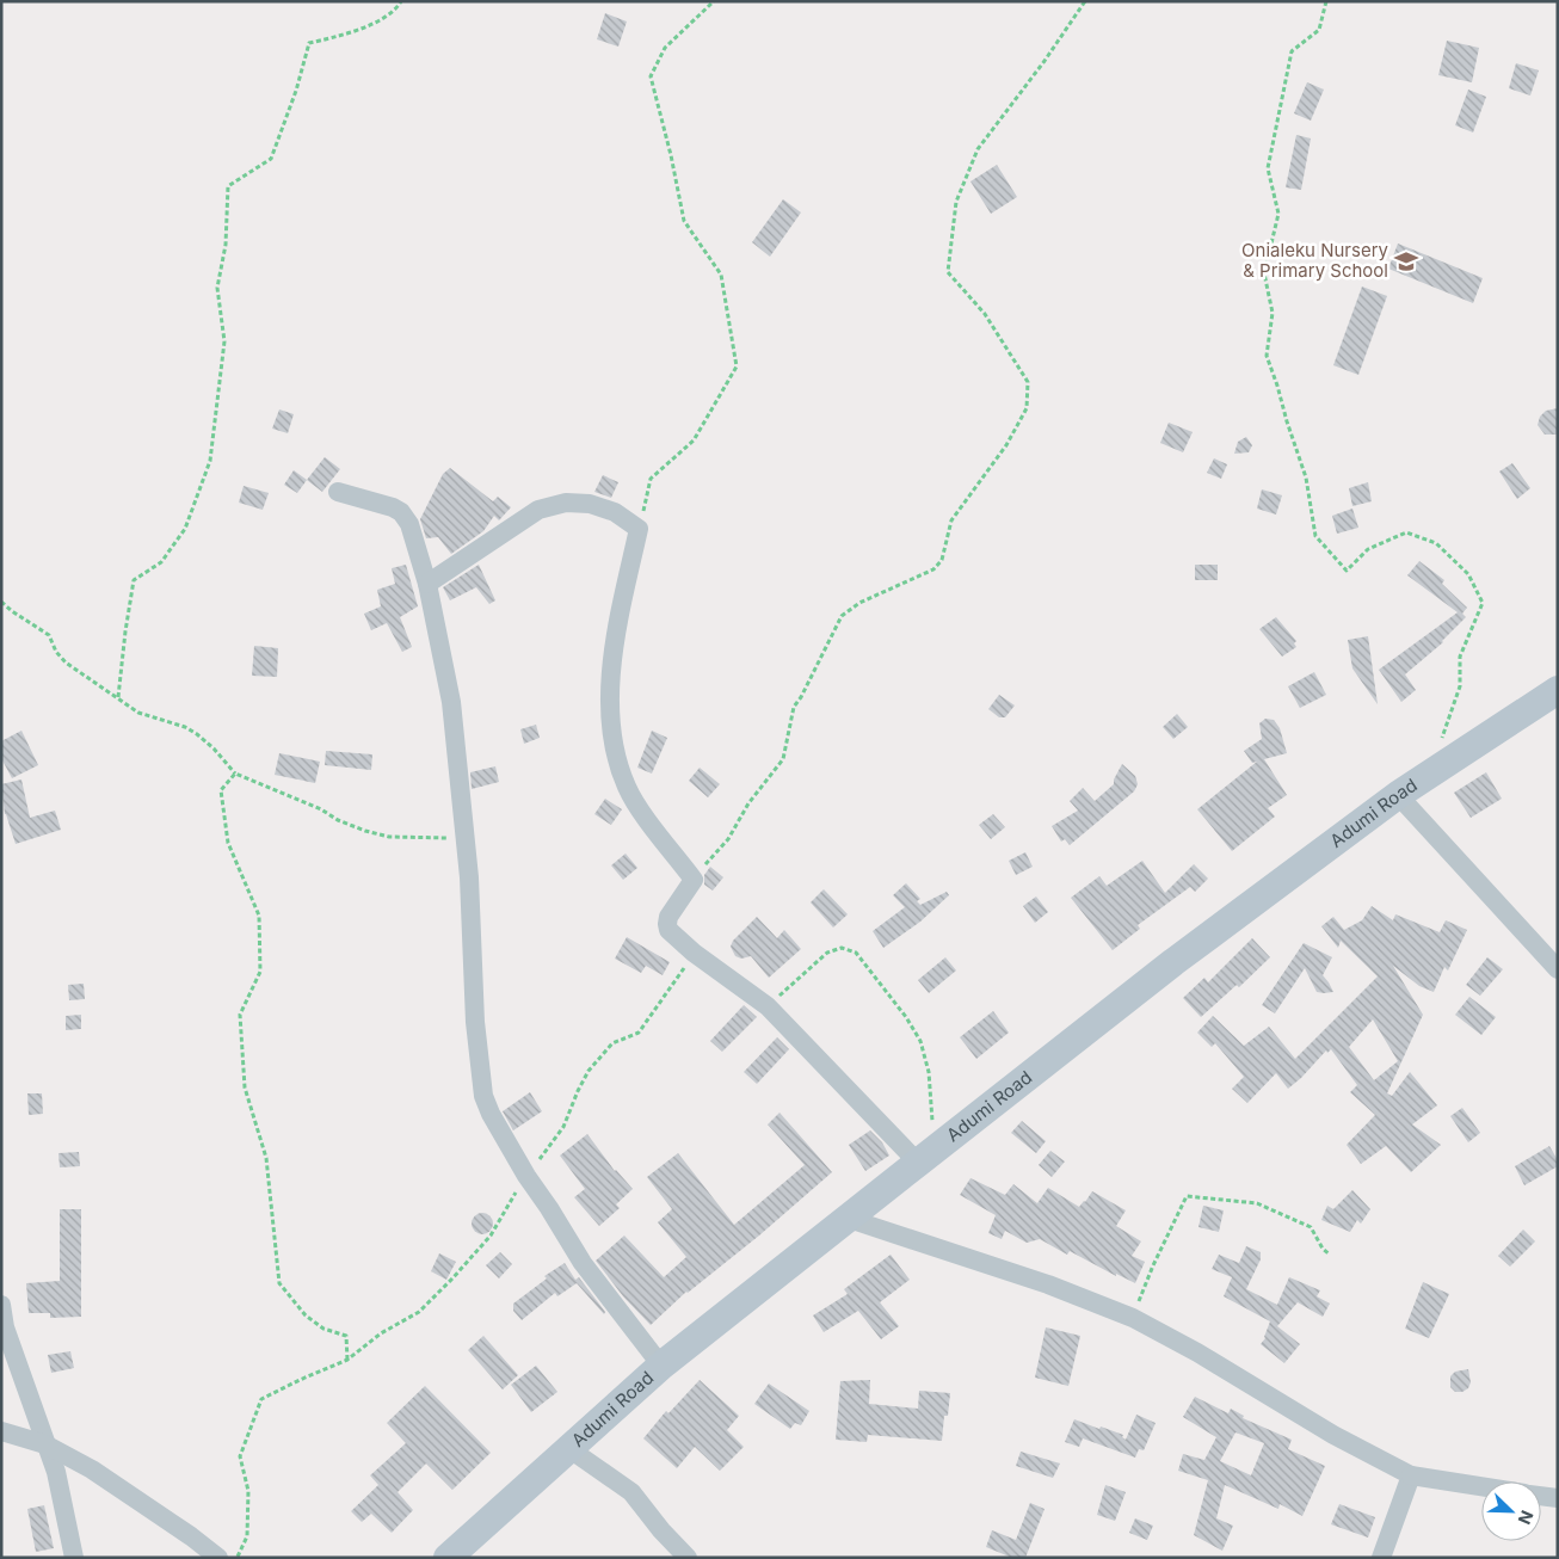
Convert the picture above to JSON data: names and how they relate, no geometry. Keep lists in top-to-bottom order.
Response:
{
  "streets": {
    "main road": ["Adumi Road"]
  },
  "places": {
    "school or university": ["Onialeku Nursery & Primary School"]
  },
  "north": "bottom right"
}
